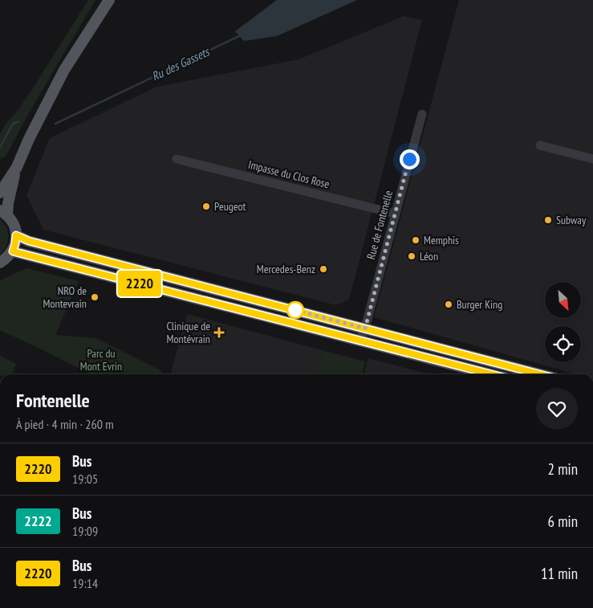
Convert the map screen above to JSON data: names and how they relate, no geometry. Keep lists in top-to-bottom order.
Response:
{
  "streets": {
    "street": ["Impasse du Clos Rose", "Rue de Fontenelle"]
  },
  "crossings": [
    ["Impasse du Clos Rose", "Rue de Fontenelle"]
  ],
  "water": ["Ru des Gassets"],
  "parks": ["Parc du Mont Evrin"],
  "places": {
    "other": [
      "Peugeot",
      "Subway",
      "Memphis",
      "Léon",
      "Mercedes-Benz",
      "NRO de Montevrain",
      "Burger King"
    ],
    "health": ["Clinique de Montévrain"]
  },
  "lines": ["bus line 2220"],
  "north": "bottom right",
  "page": {
    "on_map": "2220",
    "heading": ["Fontenelle", "À pied · 4 min · 260 m"],
    "list": [
      {
        "mark": "2220",
        "name": "Bus",
        "note": "19:05",
        "value": "2 min"
      },
      {
        "mark": "2222",
        "name": "Bus",
        "note": "19:09",
        "value": "6 min"
      },
      {
        "mark": "2220",
        "name": "Bus",
        "note": "19:14",
        "value": "11 min"
      }
    ]
  }
}
